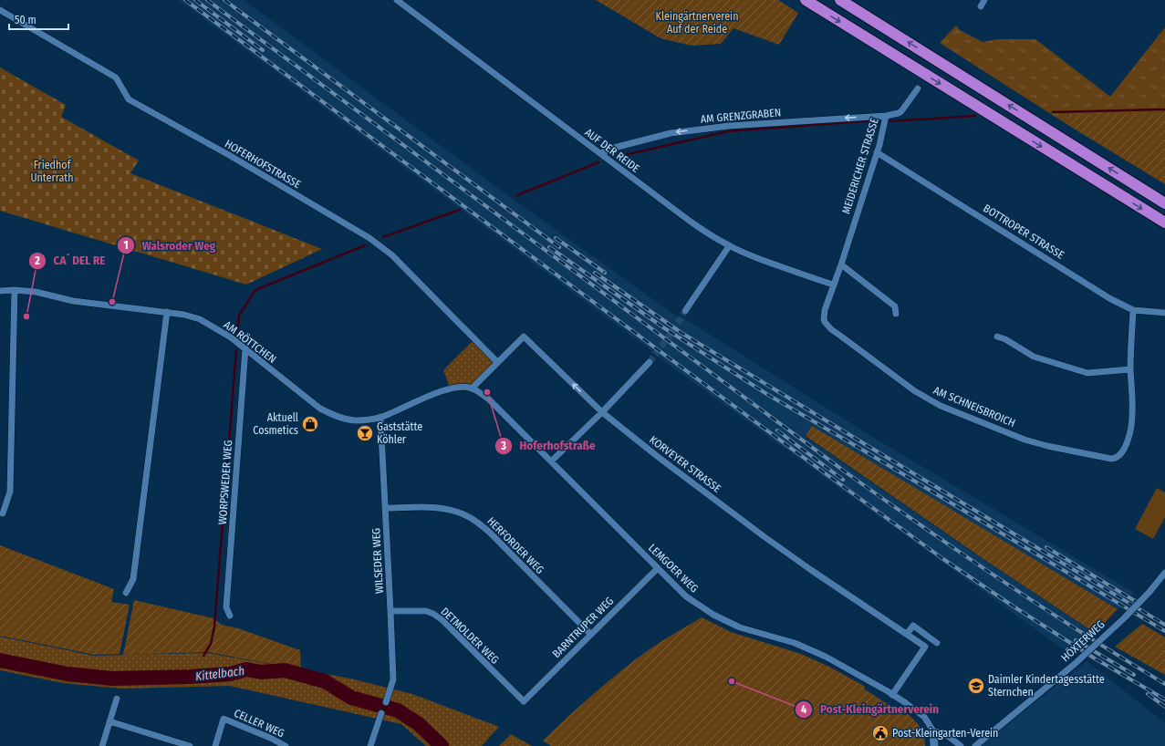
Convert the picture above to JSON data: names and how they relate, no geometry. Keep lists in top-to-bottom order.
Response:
{
  "streets": {
    "street": [
      "AM GRENZGRABEN",
      "AUF DER REIDE",
      "HOFERHOFSTRASSE",
      "MEIDERICHER STRASSE",
      "BOTTROPER STRASSE",
      "AM RÖTTCHEN",
      "AM SCHNEISBROICH",
      "KORVEYER STRASSE",
      "WORPSWEDER WEG",
      "HERFORDER WEG",
      "WILSEDER WEG",
      "LEMGOER WEG",
      "BARNTRUPER WEG",
      "DETMOLDER WEG",
      "HÖXTERWEG",
      "CELLER WEG"
    ]
  },
  "crossings": [
    ["AM GRENZGRABEN", "AUF DER REIDE"],
    ["AM GRENZGRABEN", "MEIDERICHER STRASSE"],
    ["AUF DER REIDE", "MEIDERICHER STRASSE"],
    ["AUF DER REIDE", "AM SCHNEISBROICH"],
    ["HOFERHOFSTRASSE", "KORVEYER STRASSE"],
    ["MEIDERICHER STRASSE", "BOTTROPER STRASSE"],
    ["MEIDERICHER STRASSE", "AM SCHNEISBROICH"],
    ["AM RÖTTCHEN", "KORVEYER STRASSE"],
    ["AM RÖTTCHEN", "WORPSWEDER WEG"],
    ["AM RÖTTCHEN", "WILSEDER WEG"],
    ["AM RÖTTCHEN", "LEMGOER WEG"],
    ["KORVEYER STRASSE", "LEMGOER WEG"],
    ["HERFORDER WEG", "WILSEDER WEG"],
    ["HERFORDER WEG", "BARNTRUPER WEG"],
    ["WILSEDER WEG", "DETMOLDER WEG"],
    ["LEMGOER WEG", "BARNTRUPER WEG"],
    ["BARNTRUPER WEG", "DETMOLDER WEG"]
  ],
  "one_way": ["AM GRENZGRABEN"],
  "water": ["Kittelbach"],
  "parks": ["Kleingärtnerverein Auf der Reide", "Friedhof Unterrath"],
  "places": {
    "other": [
      "Walsroder Weg",
      "CA´ DEL RE",
      "Hoferhofstraße",
      "Post-Kleingärtnerverein"
    ],
    "shop": ["Aktuell Cosmetics"],
    "bar": ["Gaststätte Köhler"],
    "school or university": ["Daimler Kindertagesstätte Sternchen"],
    "public building": ["Post-Kleingarten-Verein"]
  },
  "scale_bar": "50 m"
}
